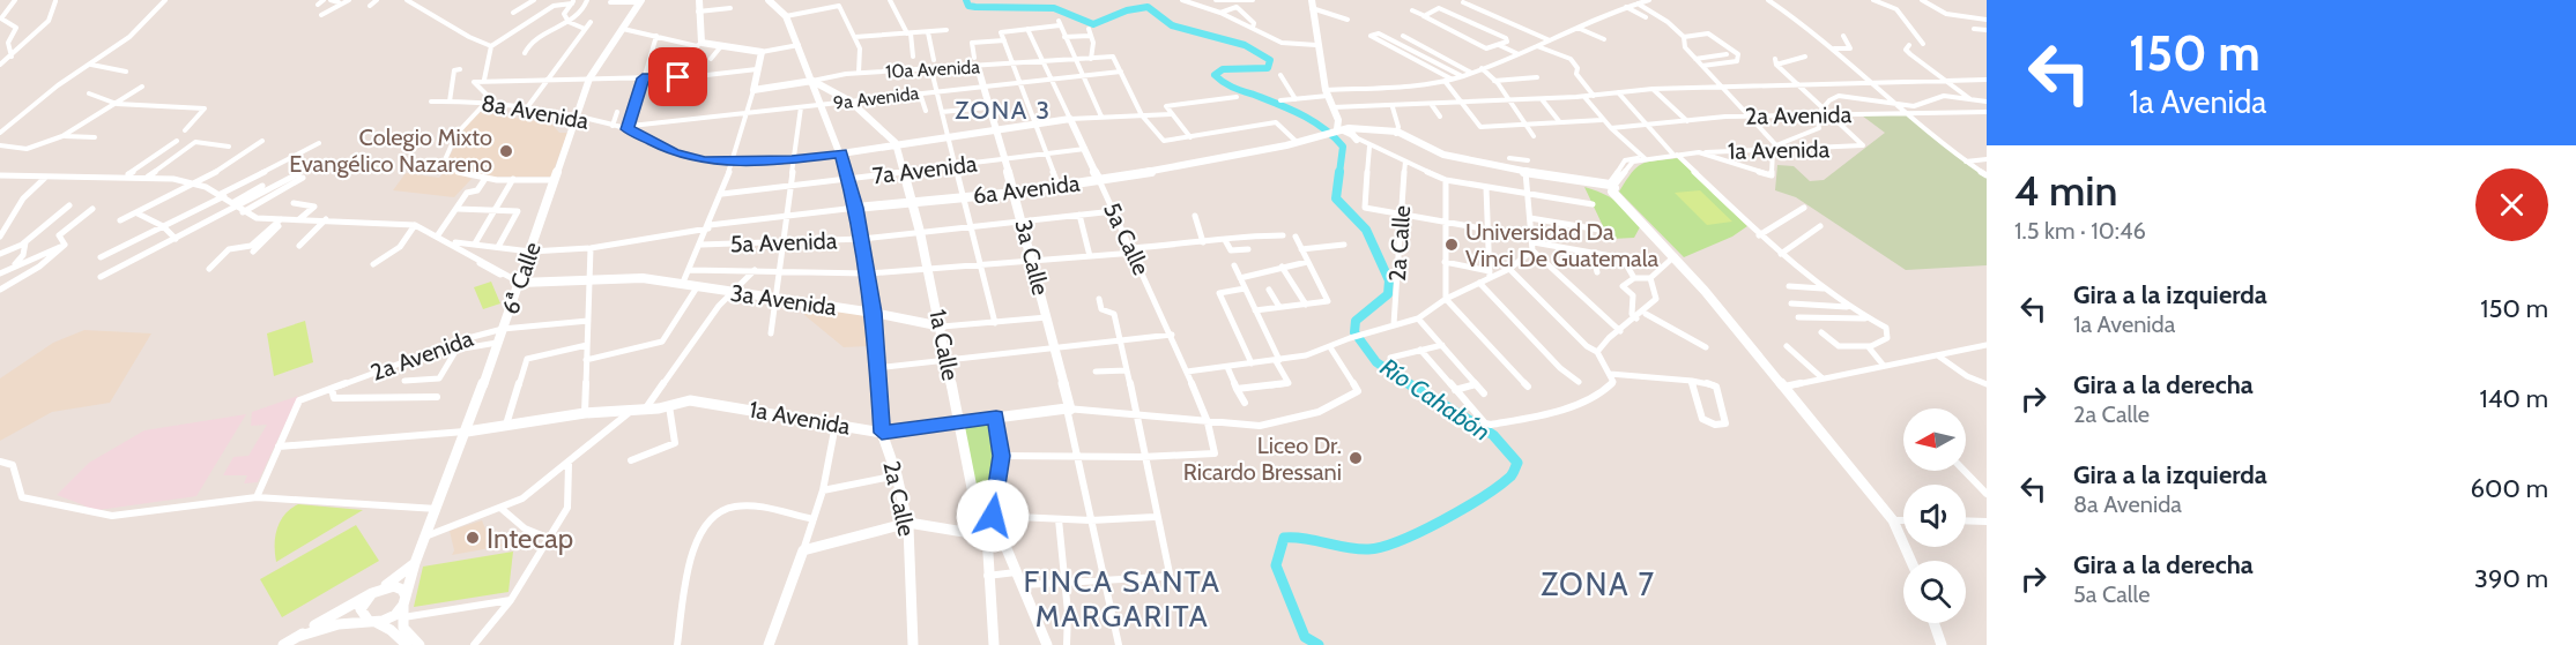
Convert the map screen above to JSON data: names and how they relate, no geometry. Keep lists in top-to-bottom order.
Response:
{
  "streets": {
    "main road": [
      "10a Avenida",
      "8a Avenida",
      "1a Avenida",
      "6a Avenida",
      "5a Calle",
      "2a Calle",
      "3a Calle",
      "6ª Calle",
      "3a Avenida",
      "1a Calle"
    ],
    "street": [
      "9a Avenida",
      "2a Avenida",
      "7a Avenida",
      "5a Avenida"
    ]
  },
  "crossings": [
    ["10a Avenida", "9a Avenida"],
    ["10a Avenida", "5a Calle"],
    ["10a Avenida", "2a Calle"],
    ["10a Avenida", "3a Calle"],
    ["10a Avenida", "1a Calle"],
    ["9a Avenida", "8a Avenida"],
    ["9a Avenida", "5a Calle"],
    ["9a Avenida", "2a Calle"],
    ["9a Avenida", "3a Calle"],
    ["9a Avenida", "1a Calle"],
    ["8a Avenida", "5a Calle"],
    ["8a Avenida", "2a Calle"],
    ["8a Avenida", "3a Calle"],
    ["8a Avenida", "6ª Calle"],
    ["8a Avenida", "1a Calle"],
    ["2a Avenida", "1a Avenida"],
    ["2a Avenida", "6ª Calle"],
    ["1a Avenida", "5a Calle"],
    ["1a Avenida", "2a Calle"],
    ["1a Avenida", "3a Calle"],
    ["1a Avenida", "6ª Calle"],
    ["1a Avenida", "1a Calle"],
    ["7a Avenida", "5a Calle"],
    ["7a Avenida", "2a Calle"],
    ["7a Avenida", "3a Calle"],
    ["7a Avenida", "1a Calle"],
    ["6a Avenida", "5a Calle"],
    ["6a Avenida", "5a Avenida"],
    ["6a Avenida", "2a Calle"],
    ["6a Avenida", "3a Calle"],
    ["6a Avenida", "1a Calle"],
    ["5a Calle", "5a Avenida"],
    ["5a Avenida", "2a Calle"],
    ["5a Avenida", "3a Calle"],
    ["5a Avenida", "6ª Calle"],
    ["5a Avenida", "1a Calle"],
    ["2a Calle", "3a Avenida"],
    ["3a Calle", "3a Avenida"],
    ["6ª Calle", "3a Avenida"],
    ["3a Avenida", "1a Calle"]
  ],
  "districts": ["ZONA 3", "FINCA SANTA MARGARITA", "ZONA 7"],
  "water": ["Río Cahabón"],
  "places": [
    "Colegio Mixto Evangélico Nazareno",
    "Universidad Da Vinci De Guatemala",
    "Liceo Dr. Ricardo Bressani",
    "Intecap"
  ],
  "north": "left",
  "page": {
    "turn": ["150 m", "1a Avenida"],
    "heading": ["4 min", "1.5 km · 10:46"],
    "list": [
      {
        "name": "Gira a la izquierda",
        "note": "1a Avenida",
        "value": "150 m"
      },
      {
        "name": "Gira a la derecha",
        "note": "2a Calle",
        "value": "140 m"
      },
      {
        "name": "Gira a la izquierda",
        "note": "8a Avenida",
        "value": "600 m"
      },
      {
        "name": "Gira a la derecha",
        "note": "5a Calle",
        "value": "390 m"
      }
    ]
  }
}
